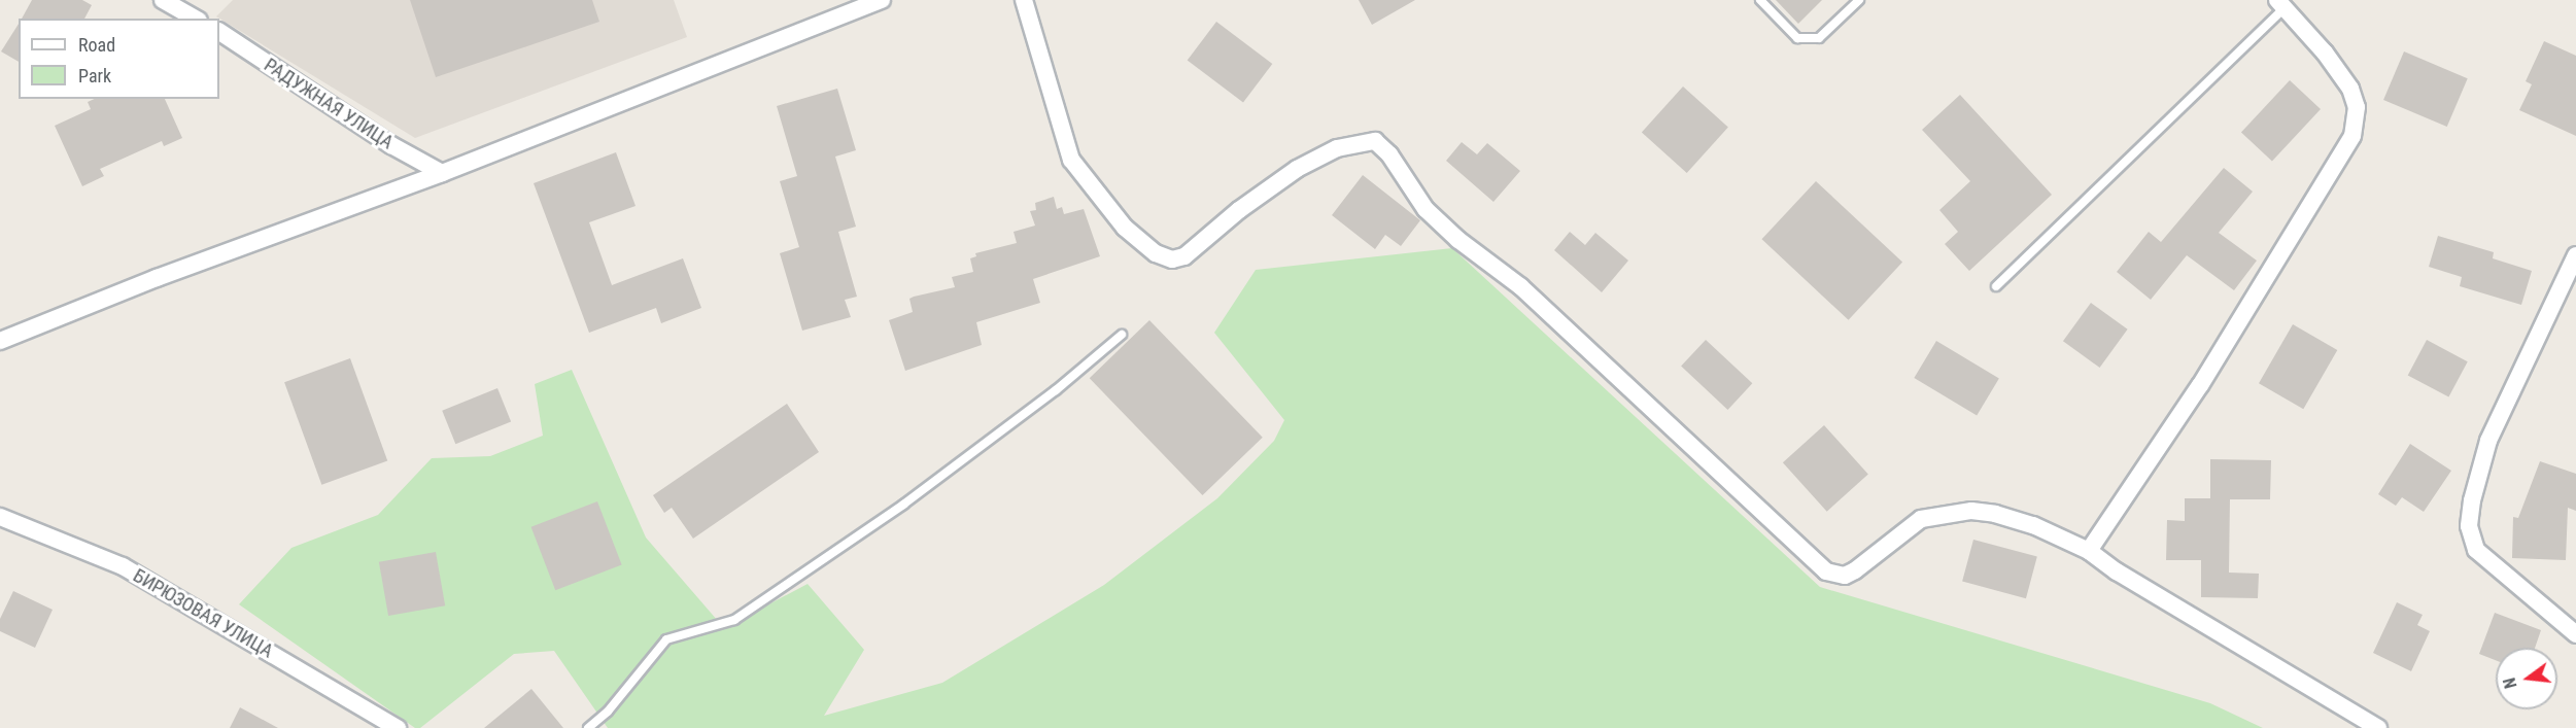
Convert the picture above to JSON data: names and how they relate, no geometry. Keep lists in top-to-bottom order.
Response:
{
  "streets": {
    "street": ["РАДУЖНАЯ УЛИЦА", "БИРЮЗОВАЯ УЛИЦА"]
  },
  "legend": ["Road", "Park"],
  "north": "left"
}
